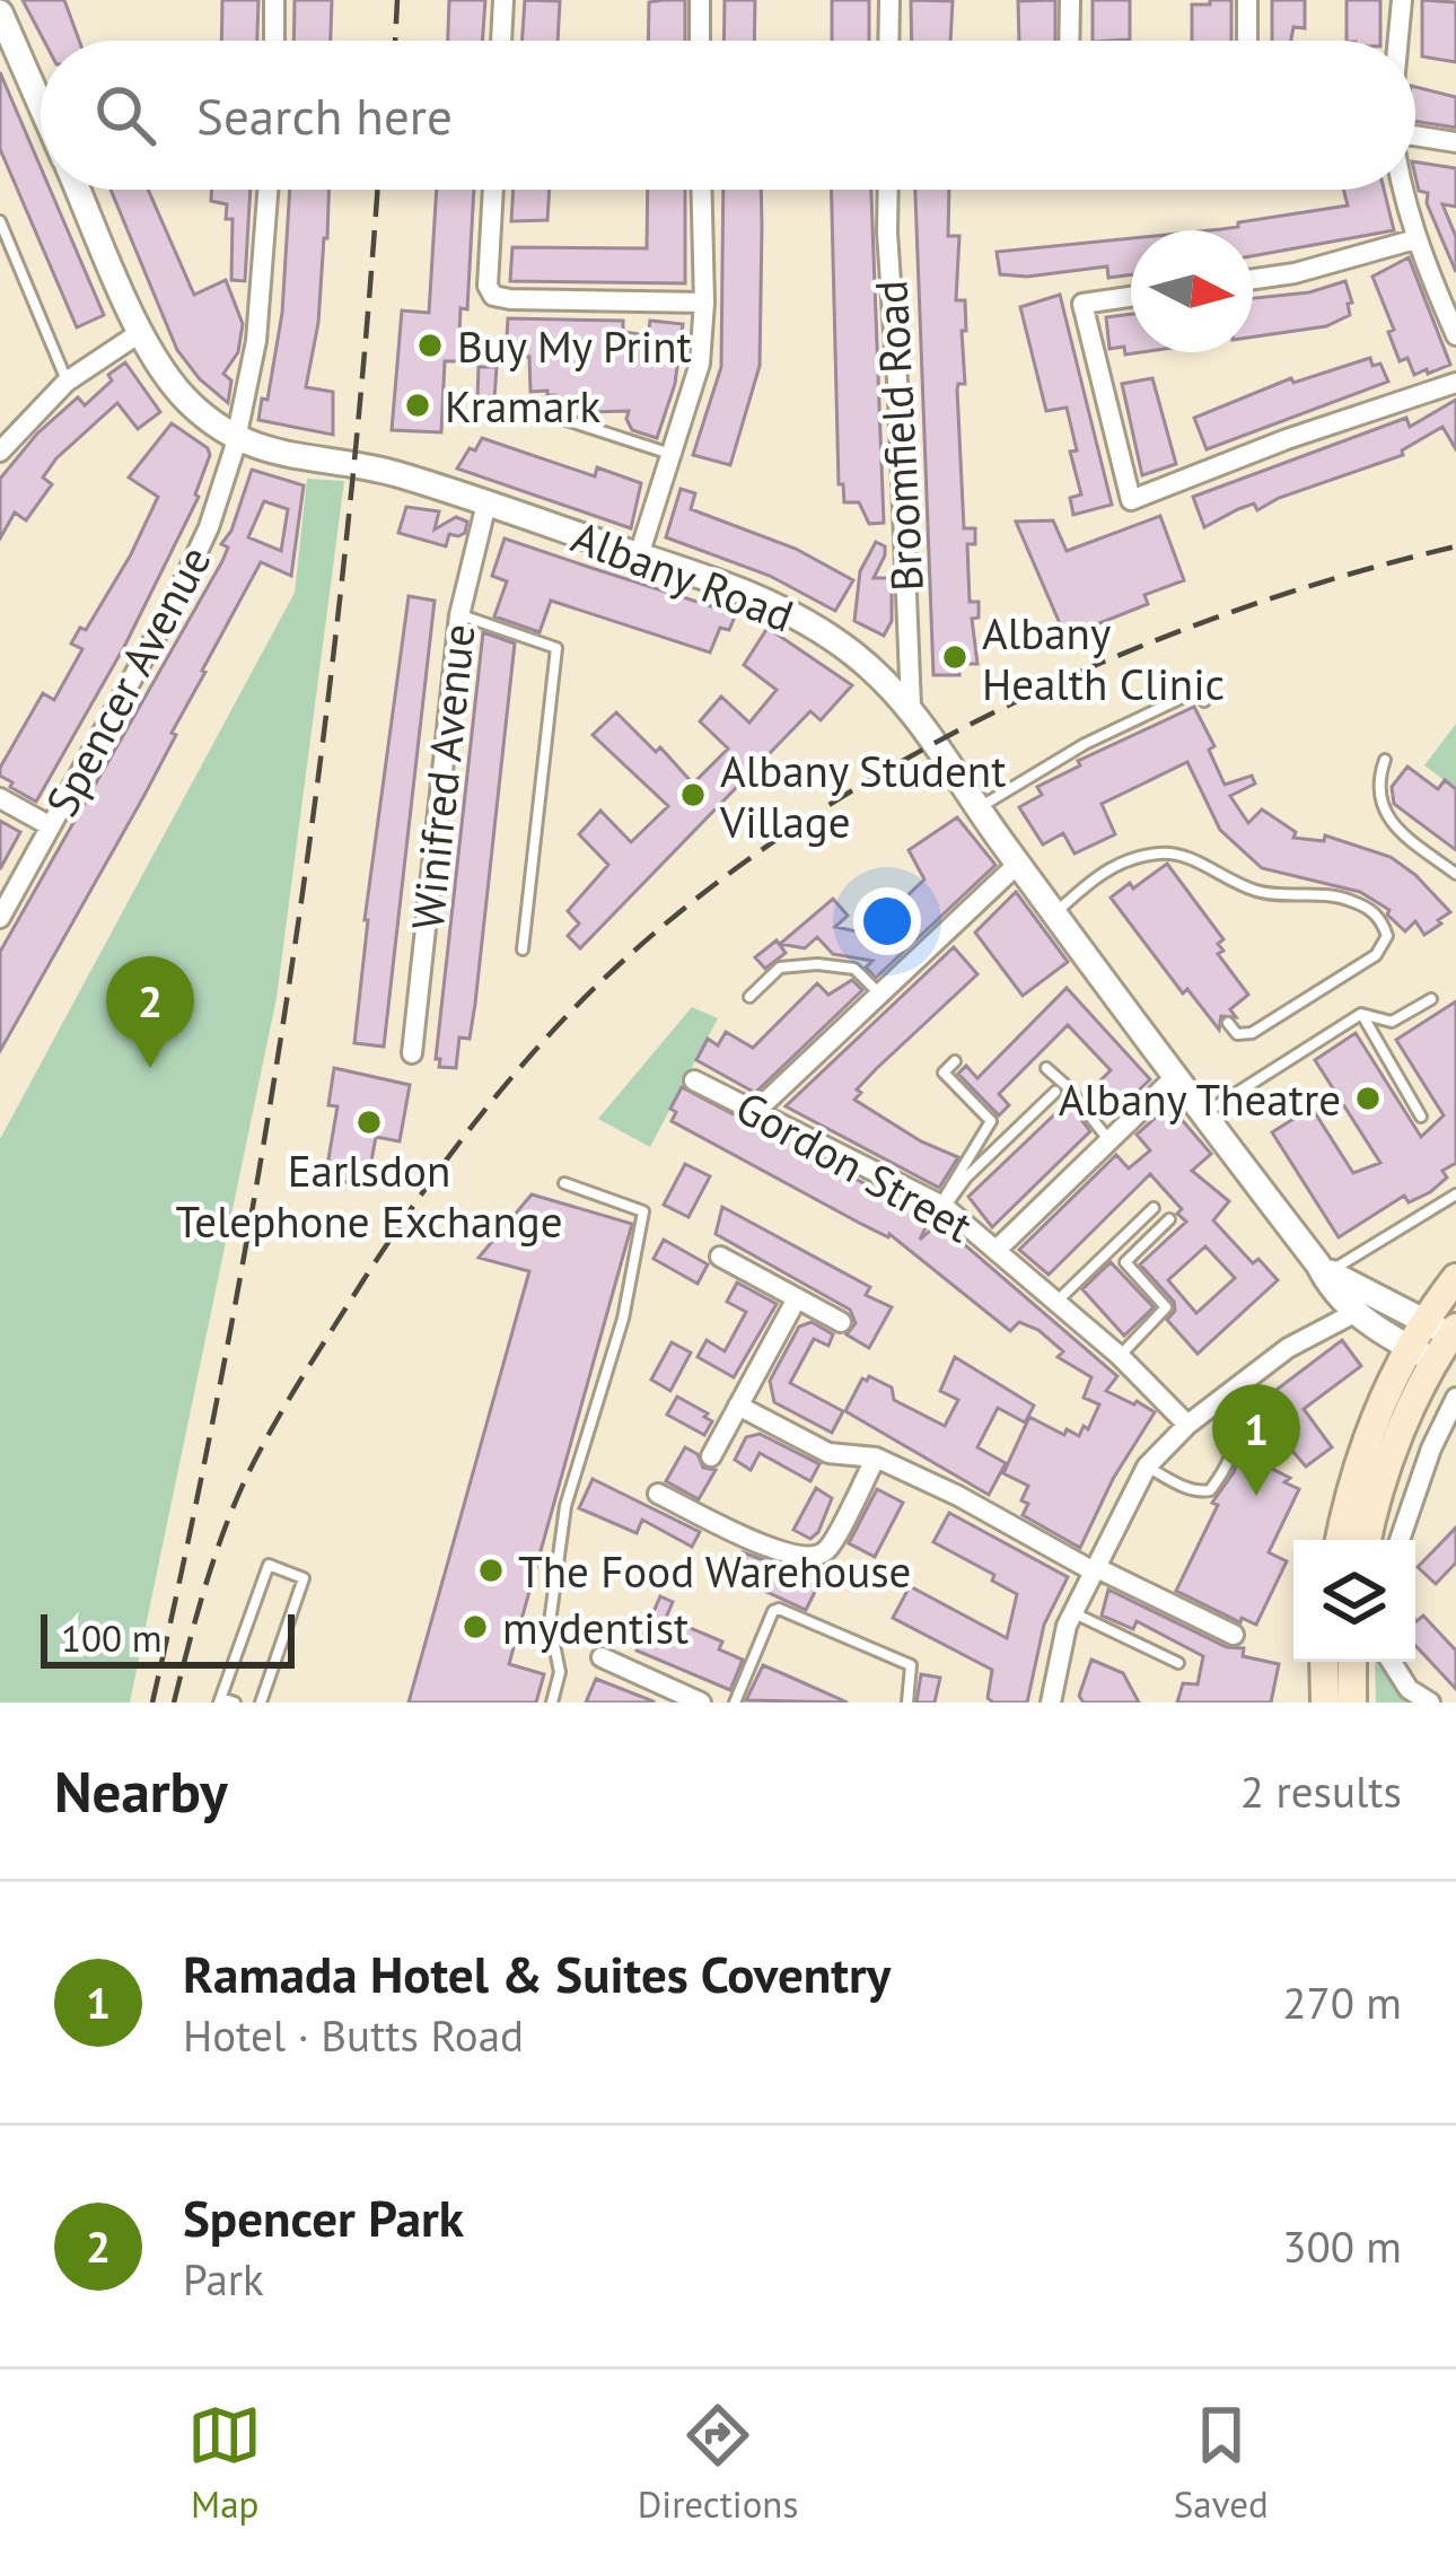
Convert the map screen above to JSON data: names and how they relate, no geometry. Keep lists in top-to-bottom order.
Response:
{
  "streets": {
    "street": [
      "Broomfield Road",
      "Albany Road",
      "Spencer Avenue",
      "Winifred Avenue",
      "Gordon Street"
    ]
  },
  "crossings": [
    ["Broomfield Road", "Albany Road"],
    ["Albany Road", "Spencer Avenue"],
    ["Albany Road", "Winifred Avenue"]
  ],
  "places": [
    "Buy My Print",
    "Kramark",
    "Albany Health Clinic",
    "Albany Student Village",
    "Albany Theatre",
    "Earlsdon Telephone Exchange",
    "The Food Warehouse",
    "mydentist"
  ],
  "scale_bar": "100 m",
  "north": "right",
  "page": {
    "search": "Search here",
    "pins": ["2", "1"],
    "scale": "100 m",
    "heading": ["Nearby", "2 results"],
    "list": [
      {
        "mark": "1",
        "name": "Ramada Hotel & Suites Coventry",
        "note": "Hotel · Butts Road",
        "value": "270 m"
      },
      {
        "mark": "2",
        "name": "Spencer Park",
        "note": "Park",
        "value": "300 m"
      }
    ],
    "nav": ["Map", "Directions", "Saved"]
  }
}
